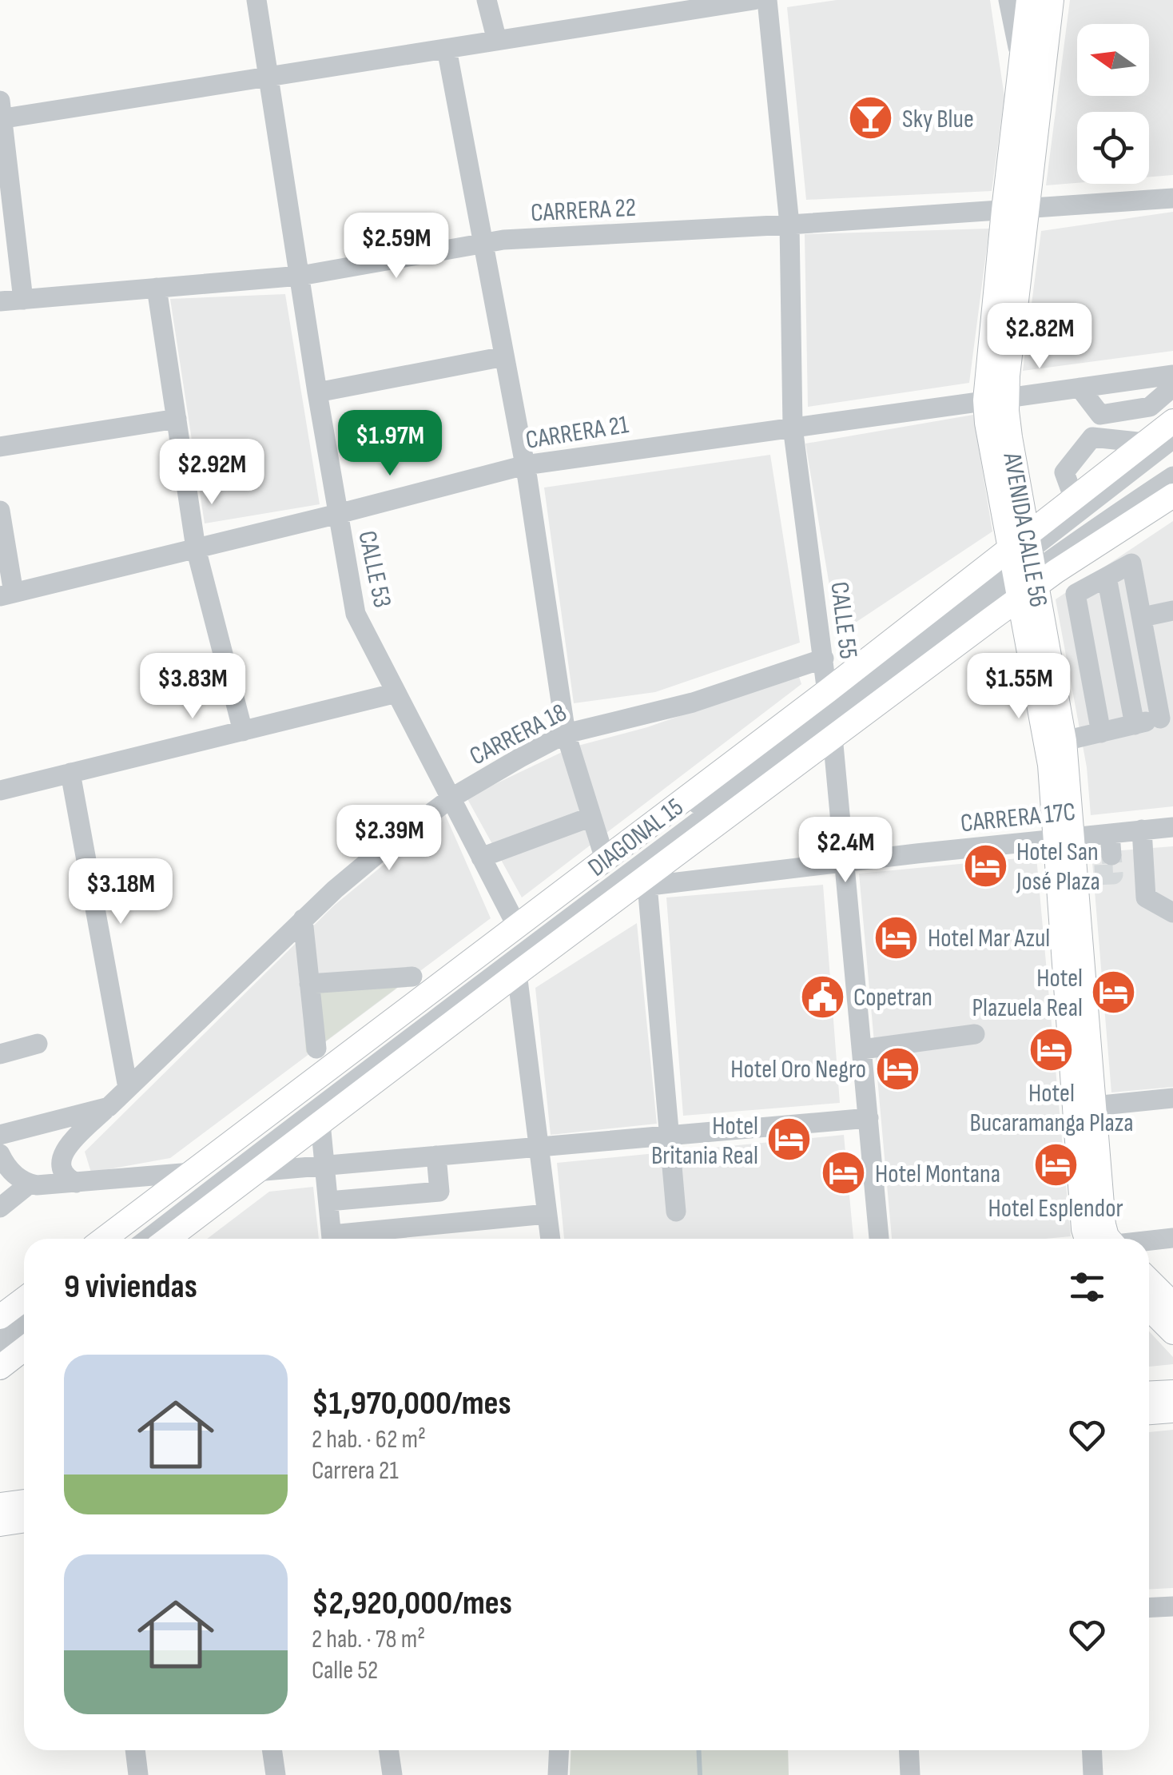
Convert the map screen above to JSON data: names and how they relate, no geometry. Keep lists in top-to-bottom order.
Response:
{
  "streets": {
    "main road": ["AVENIDA CALLE 56", "DIAGONAL 15"],
    "street": [
      "CARRERA 22",
      "CARRERA 21",
      "CALLE 53",
      "CALLE 55",
      "CARRERA 18",
      "CARRERA 17C"
    ]
  },
  "crossings": [
    ["CARRERA 22", "AVENIDA CALLE 56"],
    ["CARRERA 22", "CALLE 53"],
    ["CARRERA 22", "CALLE 55"],
    ["CARRERA 21", "AVENIDA CALLE 56"],
    ["CARRERA 21", "CALLE 53"],
    ["CARRERA 21", "CALLE 55"],
    ["AVENIDA CALLE 56", "CARRERA 17C"],
    ["AVENIDA CALLE 56", "DIAGONAL 15"],
    ["CALLE 53", "CARRERA 18"],
    ["CALLE 53", "DIAGONAL 15"],
    ["CALLE 55", "CARRERA 18"],
    ["CALLE 55", "CARRERA 17C"],
    ["CALLE 55", "DIAGONAL 15"],
    ["CARRERA 17C", "DIAGONAL 15"]
  ],
  "places": {
    "bar": ["Sky Blue"],
    "hotel": [
      "Hotel San José Plaza",
      "Hotel Mar Azul",
      "Hotel Plazuela Real",
      "Hotel Bucaramanga Plaza",
      "Hotel Oro Negro",
      "Hotel Britania Real",
      "Hotel Esplendor",
      "Hotel Montana"
    ],
    "public building": ["Copetran"]
  },
  "north": "left",
  "page": {
    "price": [
      "$2.59M",
      "$2.82M",
      "$1.97M",
      "$2.92M",
      "$3.83M",
      "$1.55M",
      "$2.39M",
      "$2.4M",
      "$3.18M"
    ],
    "heading": "9 viviendas",
    "list": [
      {
        "name": "$1,970,000/mes",
        "note": "2 hab. · 62 m² · Carrera 21"
      },
      {
        "name": "$2,920,000/mes",
        "note": "2 hab. · 78 m² · Calle 52"
      }
    ]
  }
}
